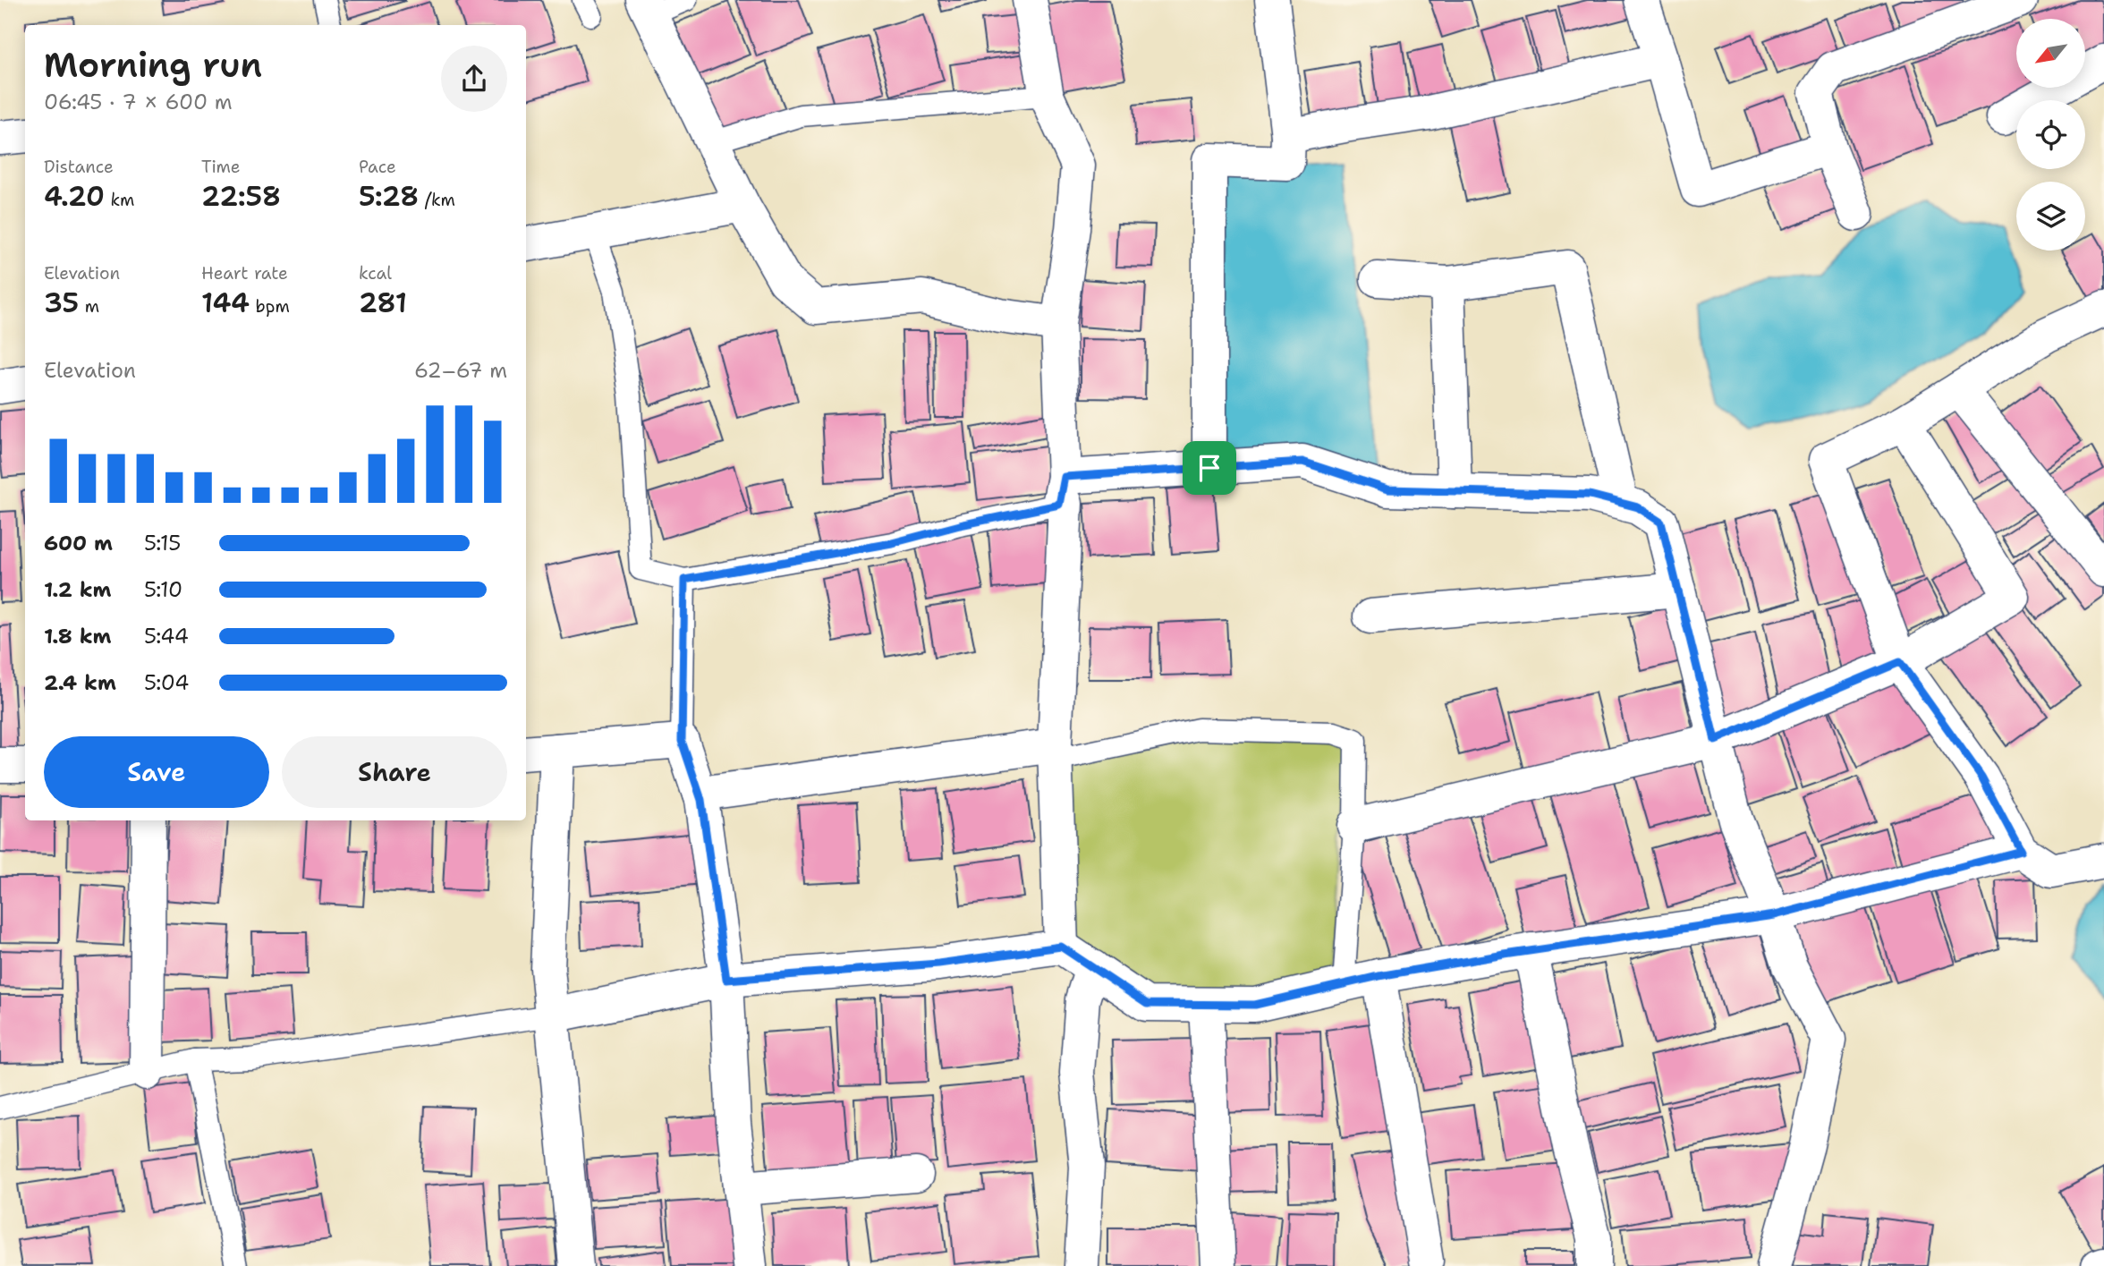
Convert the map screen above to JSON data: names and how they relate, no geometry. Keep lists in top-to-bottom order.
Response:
{
  "north": "bottom left",
  "page": {
    "heading": ["Morning run", "06:45 · 7 × 600 m"],
    "stats": [
      ["Distance", "4.20 km"],
      ["Time", "22:58"],
      ["Pace", "5:28 /km"],
      ["Elevation", "35 m"],
      ["Heart rate", "144 bpm"],
      ["kcal", "281"]
    ],
    "chart": ["Elevation", "62–67 m"],
    "list": [
      {
        "name": "600 m",
        "note": "5:15"
      },
      {
        "name": "1.2 km",
        "note": "5:10"
      },
      {
        "name": "1.8 km",
        "note": "5:44"
      },
      {
        "name": "2.4 km",
        "note": "5:04"
      }
    ],
    "buttons": ["Save", "Share"]
  }
}
